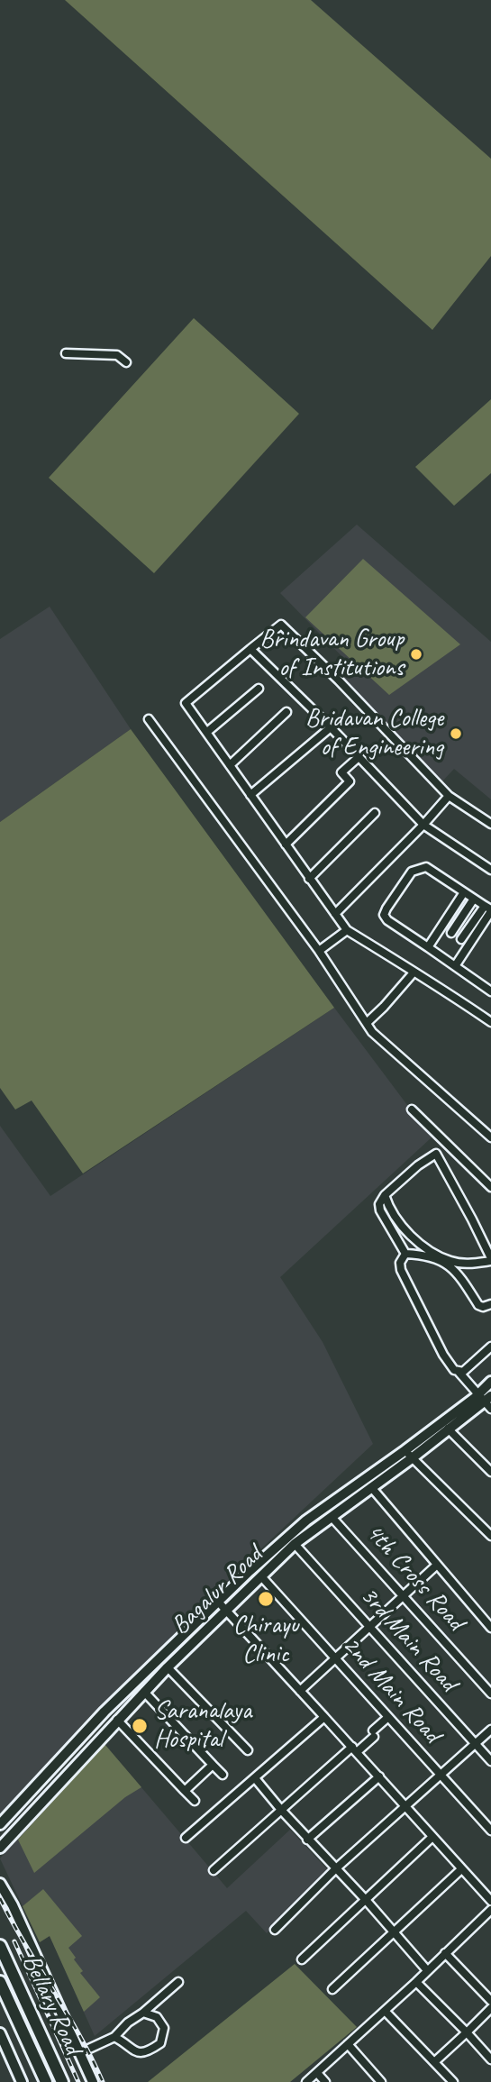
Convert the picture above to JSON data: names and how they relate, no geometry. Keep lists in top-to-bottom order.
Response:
{
  "streets": {
    "highway": ["Bellary Road"],
    "main road": ["Bagalur Road"],
    "street": ["4th Cross Road", "3rd Main Road", "2nd Main Road"]
  },
  "crossings": [
    ["4th Cross Road", "Bagalur Road"],
    ["Bagalur Road", "3rd Main Road"],
    ["Bagalur Road", "2nd Main Road"]
  ],
  "places": [
    "Brindavan Group of Institutions",
    "Bridavan College of Engineering",
    "Chirayu Clinic",
    "Saranalaya Hospital"
  ]
}
